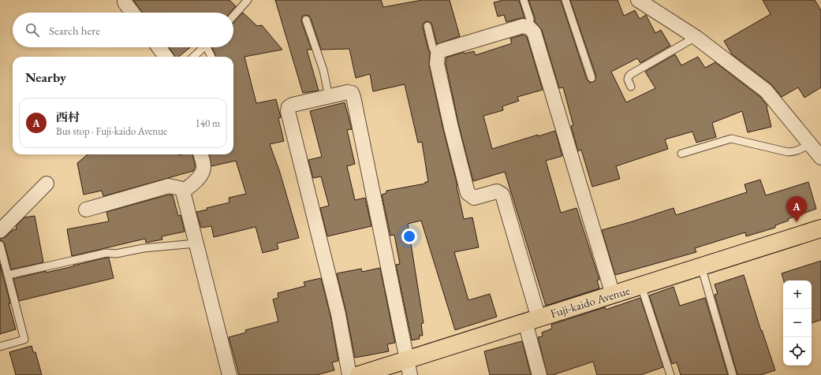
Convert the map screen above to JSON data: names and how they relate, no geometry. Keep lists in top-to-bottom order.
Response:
{
  "streets": {
    "main road": ["Fuji-kaido Avenue"]
  },
  "page": {
    "search": "Search here",
    "heading": "Nearby",
    "list": [
      {
        "mark": "A",
        "name": "西村",
        "note": "Bus stop · Fuji-kaido Avenue",
        "value": "140 m"
      }
    ],
    "pins": "A",
    "map_buttons": ["+", "−"]
  }
}
